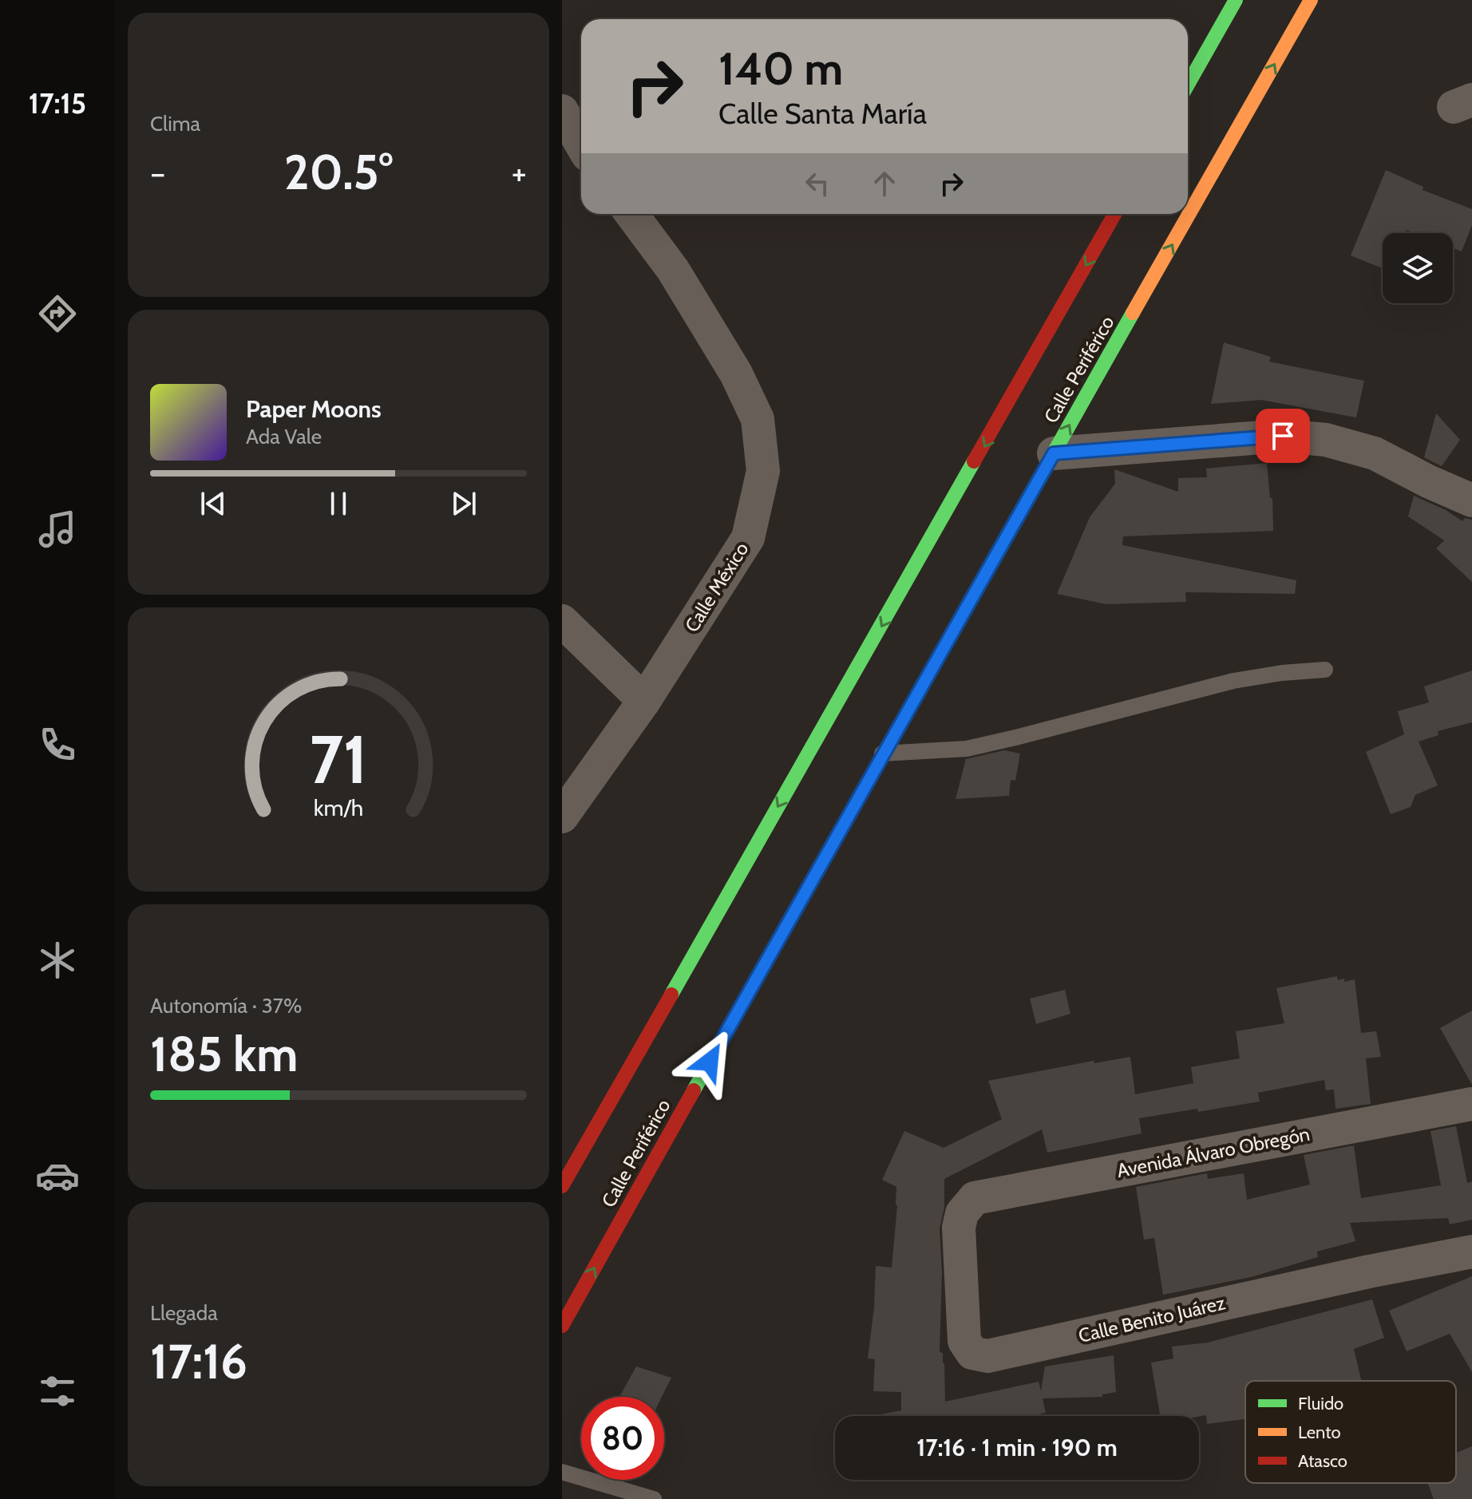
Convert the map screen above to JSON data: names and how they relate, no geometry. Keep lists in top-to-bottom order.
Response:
{
  "streets": {
    "highway": ["Calle Periférico"],
    "street": ["Calle México", "Avenida Álvaro Obregón", "Calle Benito Juárez"]
  },
  "crossings": [
    ["Avenida Álvaro Obregón", "Calle Benito Juárez"]
  ],
  "legend": ["Fluido", "Lento", "Atasco"],
  "page": {
    "tabs": "17:15",
    "tile": [
      "Clima",
      ["Autonomía · 37%", "185 km"],
      ["Llegada", "17:16"]
    ],
    "turn": ["140 m", "Calle Santa María"],
    "heat": ["−", "20.5°", "+"],
    "song": ["Paper Moons", "Ada Vale"],
    "limit": "80",
    "trip": "17:16 · 1 min · 190 m",
    "gauge": ["71", "km/h"]
  }
}
